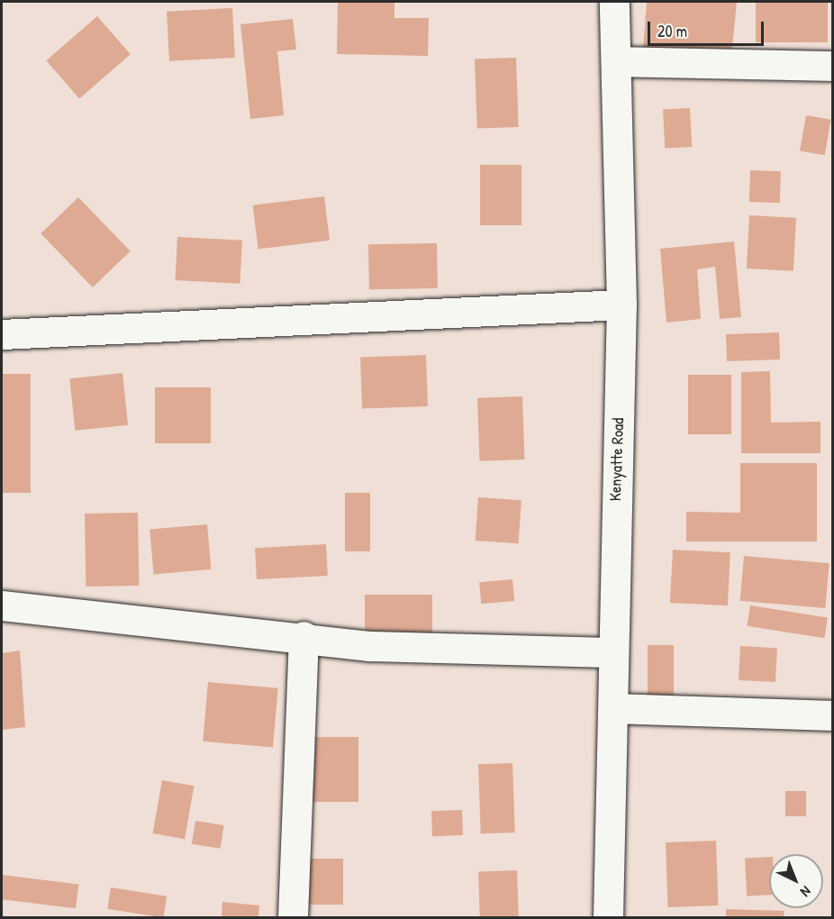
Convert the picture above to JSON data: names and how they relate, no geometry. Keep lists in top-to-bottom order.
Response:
{
  "streets": {
    "street": ["Kenyatte Road"]
  },
  "scale_bar": "20 m",
  "north": "bottom right"
}
